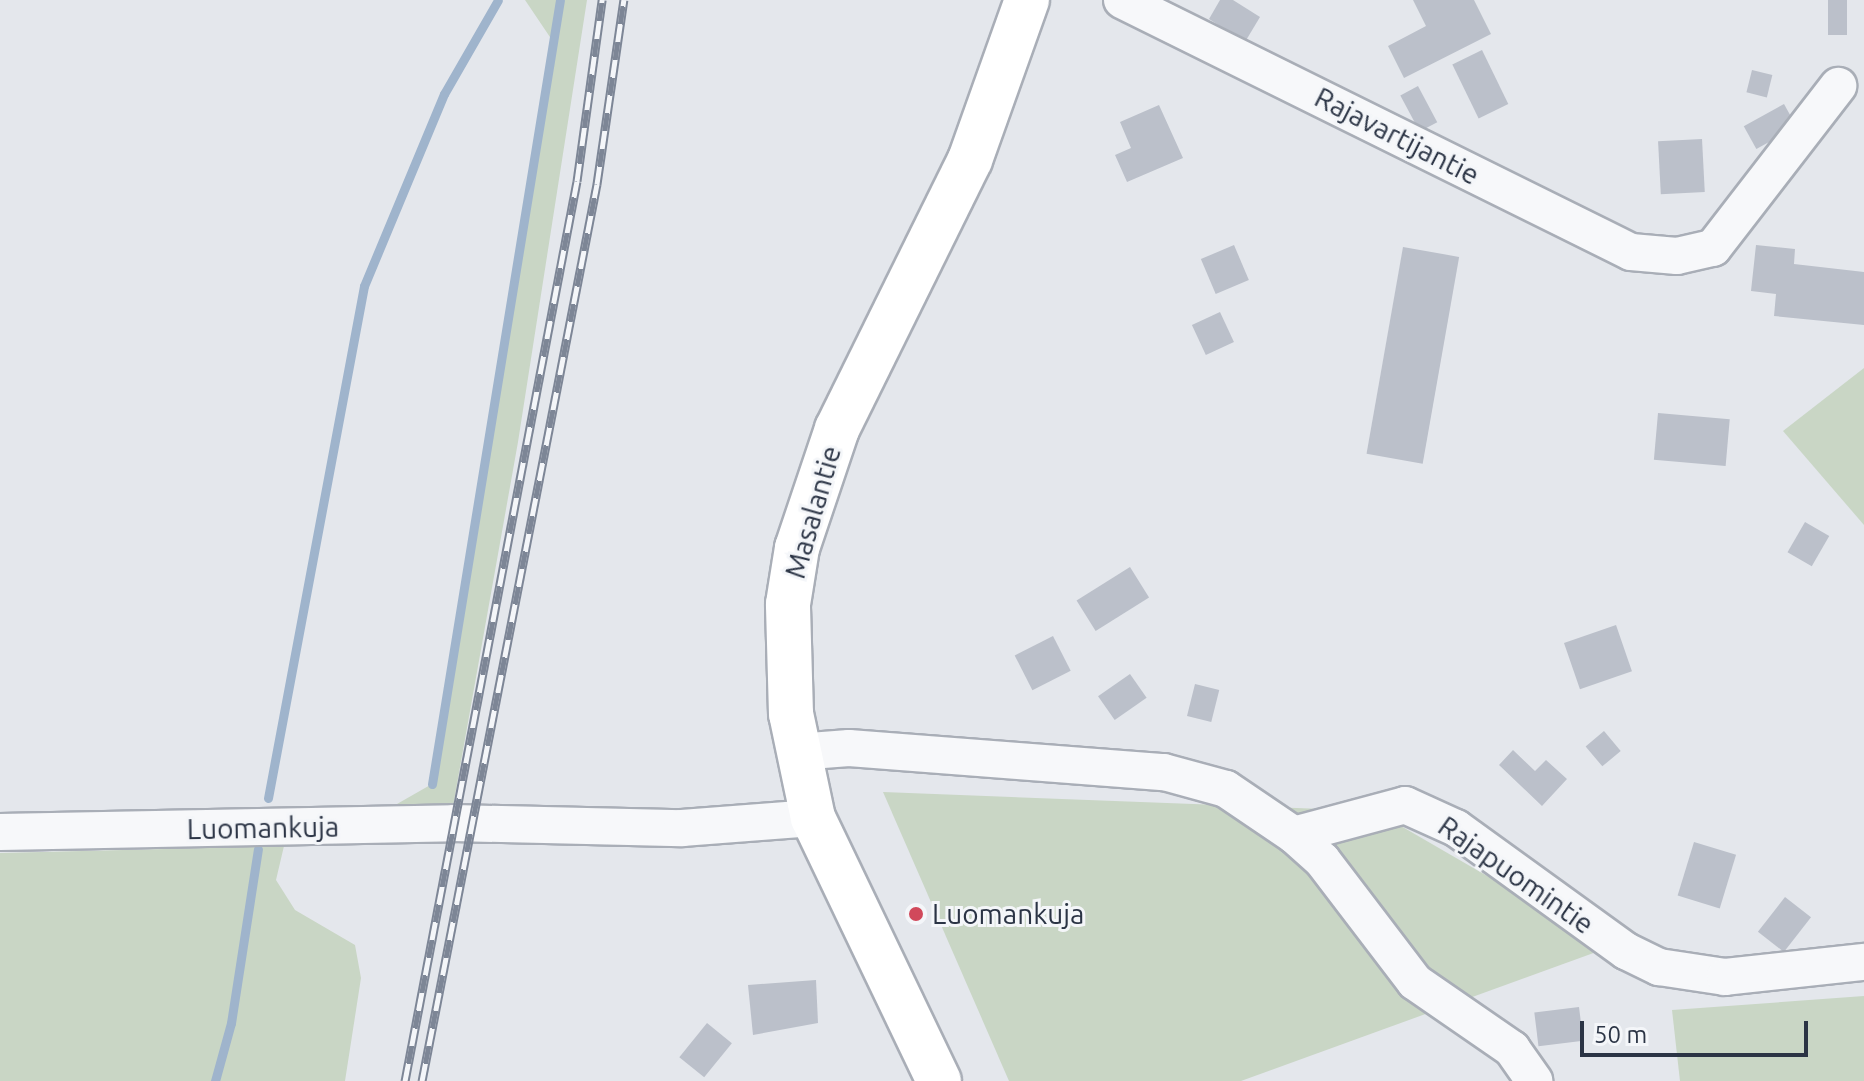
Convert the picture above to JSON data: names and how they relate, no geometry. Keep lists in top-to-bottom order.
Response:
{
  "streets": {
    "street": [
      "Rajavartijantie",
      "Masalantie",
      "Luomankuja",
      "Rajapuomintie"
    ]
  },
  "crossings": [
    ["Masalantie", "Luomankuja"]
  ],
  "places": ["Luomankuja"],
  "scale_bar": "50 m"
}
